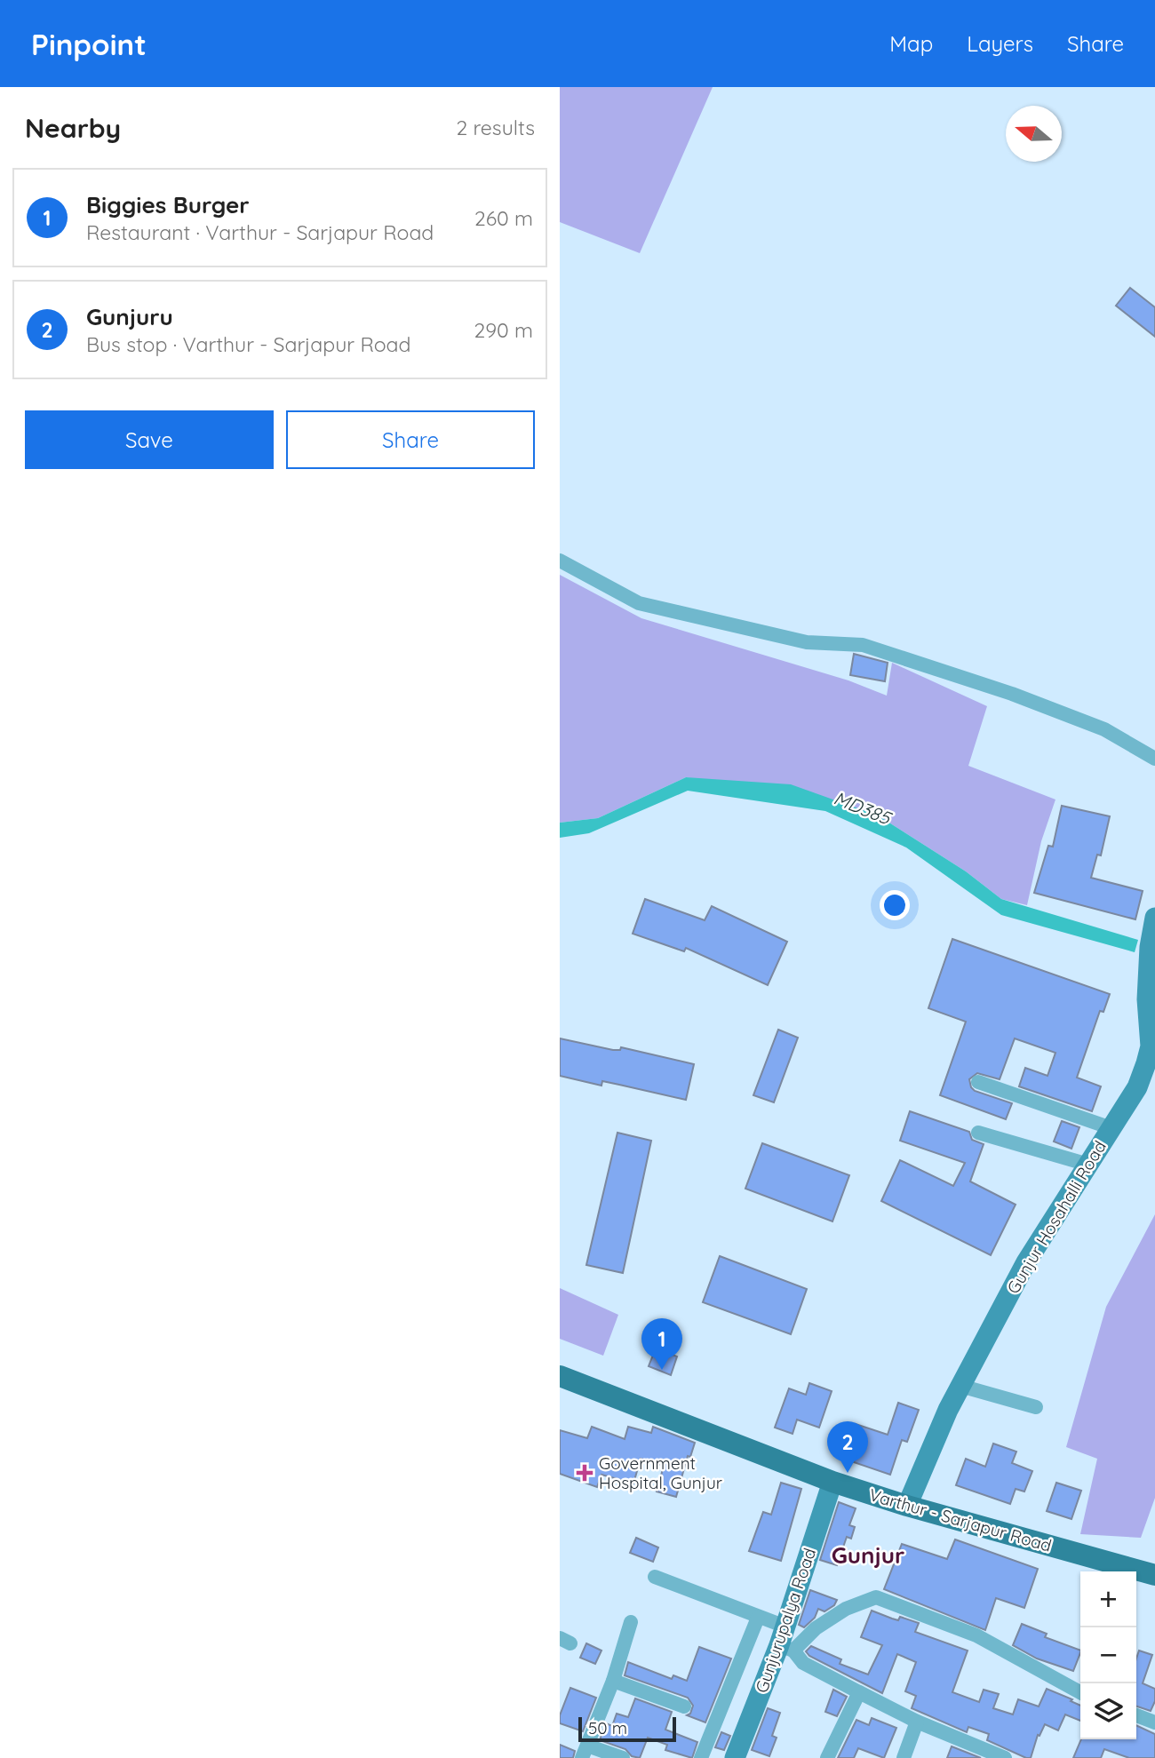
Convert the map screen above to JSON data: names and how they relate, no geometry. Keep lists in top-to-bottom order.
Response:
{
  "streets": {
    "main road": ["Varthur - Sarjapur Road"],
    "street": ["Gunjur Hosahalli Road", "Gunjurupalya Road"]
  },
  "crossings": [
    ["Gunjur Hosahalli Road", "Varthur - Sarjapur Road"],
    ["Varthur - Sarjapur Road", "Gunjurupalya Road"]
  ],
  "districts": ["Gunjur"],
  "water": ["MD385"],
  "places": {
    "health": ["Government Hospital, Gunjur"]
  },
  "scale_bar": "50 m",
  "north": "left",
  "page": {
    "header": "Pinpoint",
    "nav": ["Map", "Layers", "Share"],
    "heading": ["Nearby", "2 results"],
    "list": [
      {
        "mark": "1",
        "name": "Biggies Burger",
        "note": "Restaurant · Varthur - Sarjapur Road",
        "value": "260 m"
      },
      {
        "mark": "2",
        "name": "Gunjuru",
        "note": "Bus stop · Varthur - Sarjapur Road",
        "value": "290 m"
      }
    ],
    "buttons": ["Save", "Share"],
    "pins": ["1", "2"],
    "map_buttons": ["+", "−"],
    "scale": "50 m"
  }
}
